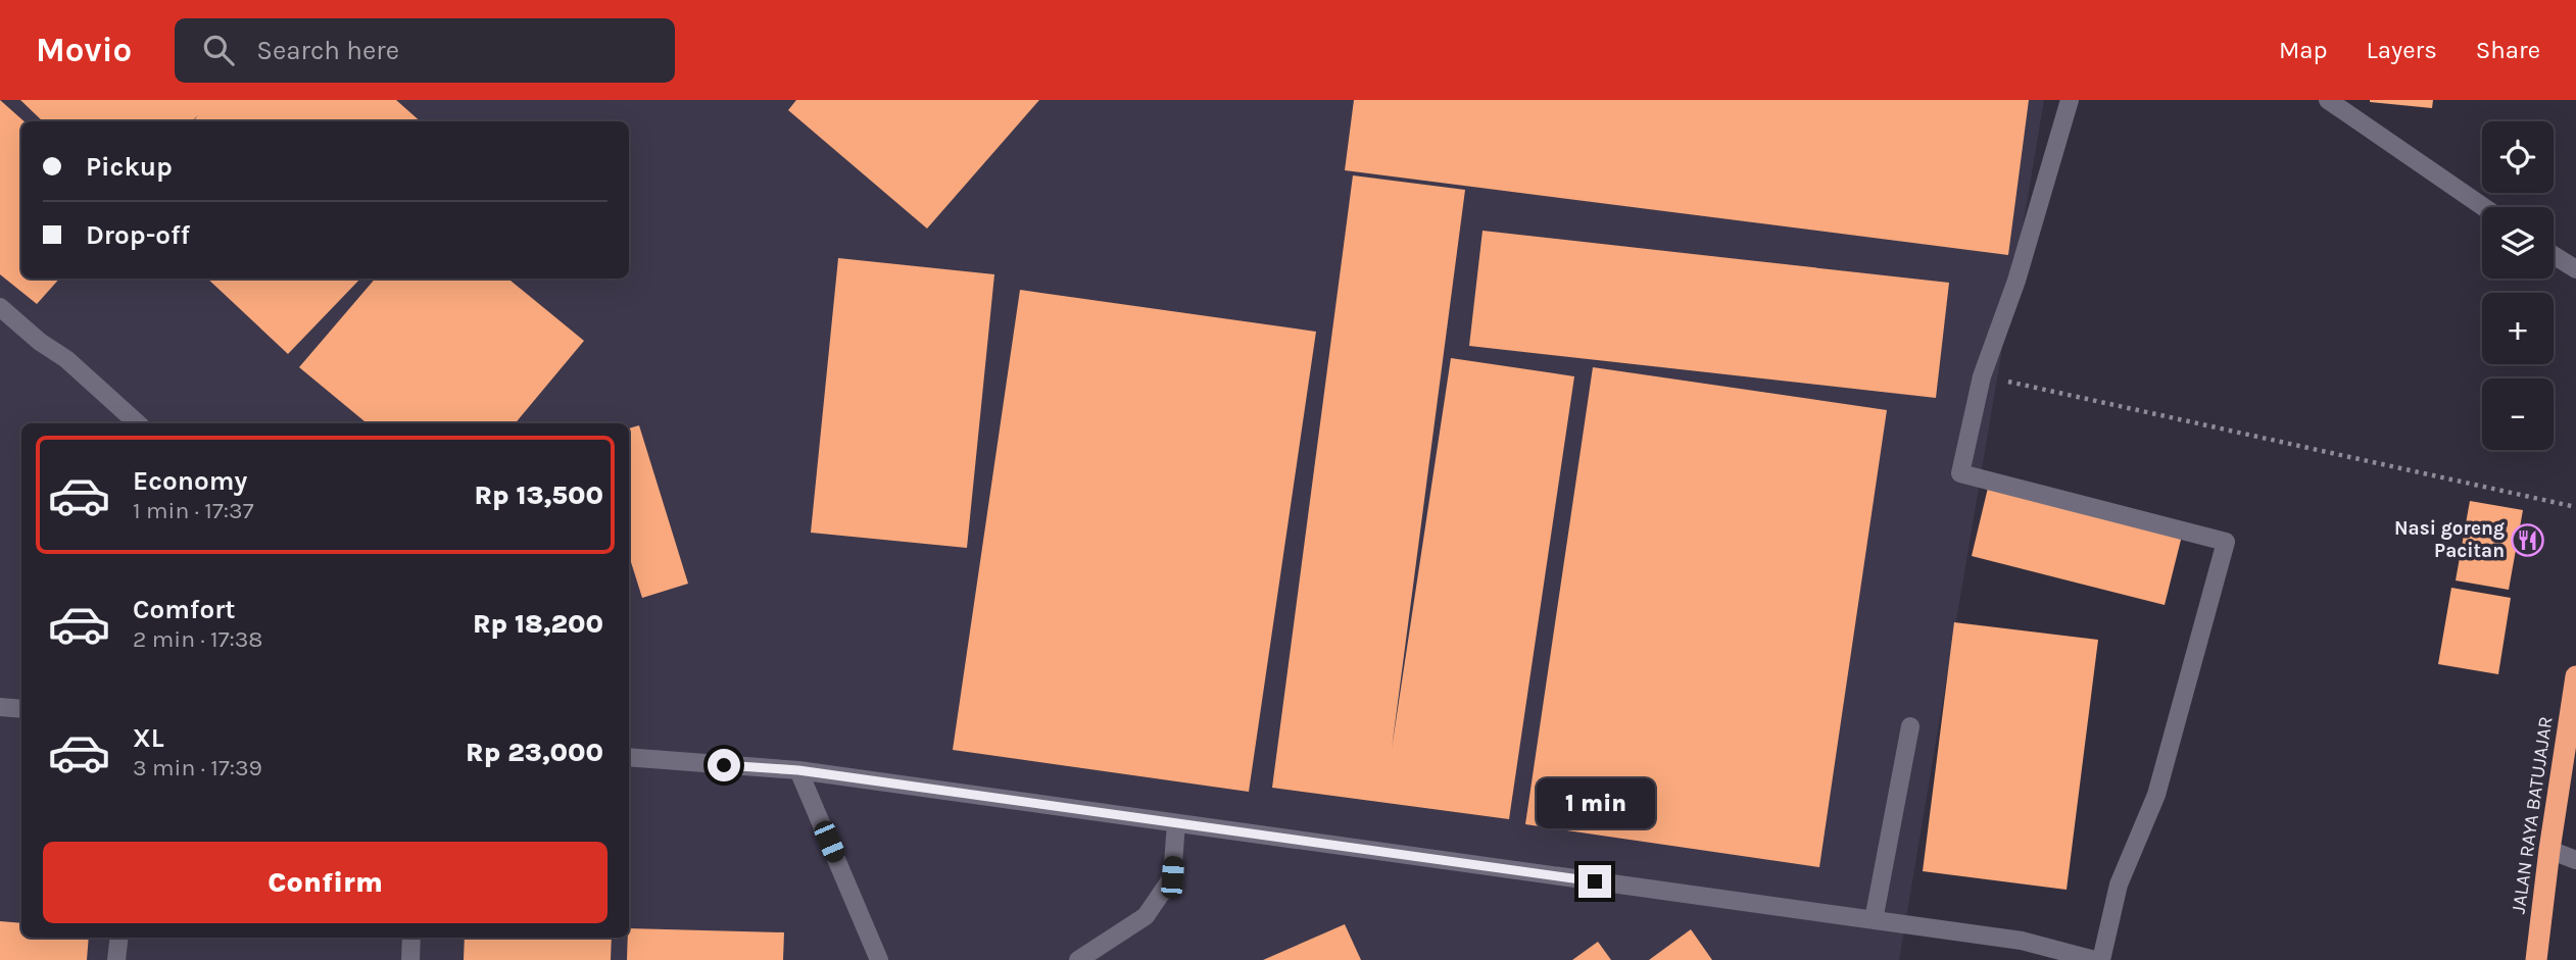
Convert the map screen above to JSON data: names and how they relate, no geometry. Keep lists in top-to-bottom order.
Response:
{
  "streets": {
    "highway": ["JALAN RAYA BATUJAJAR"]
  },
  "places": {
    "restaurant": ["Nasi goreng Pacitan"]
  },
  "page": {
    "header": "Movio",
    "search": "Search here",
    "nav": ["Map", "Layers", "Share"],
    "map_buttons": ["+", "−"],
    "banner": ["Pickup", "Drop-off"],
    "list": [
      {
        "name": "Economy",
        "note": "1 min · 17:37",
        "value": "Rp 13,500"
      },
      {
        "name": "Comfort",
        "note": "2 min · 17:38",
        "value": "Rp 18,200"
      },
      {
        "name": "XL",
        "note": "3 min · 17:39",
        "value": "Rp 23,000"
      }
    ],
    "bubble": "1 min",
    "buttons": "Confirm"
  }
}
